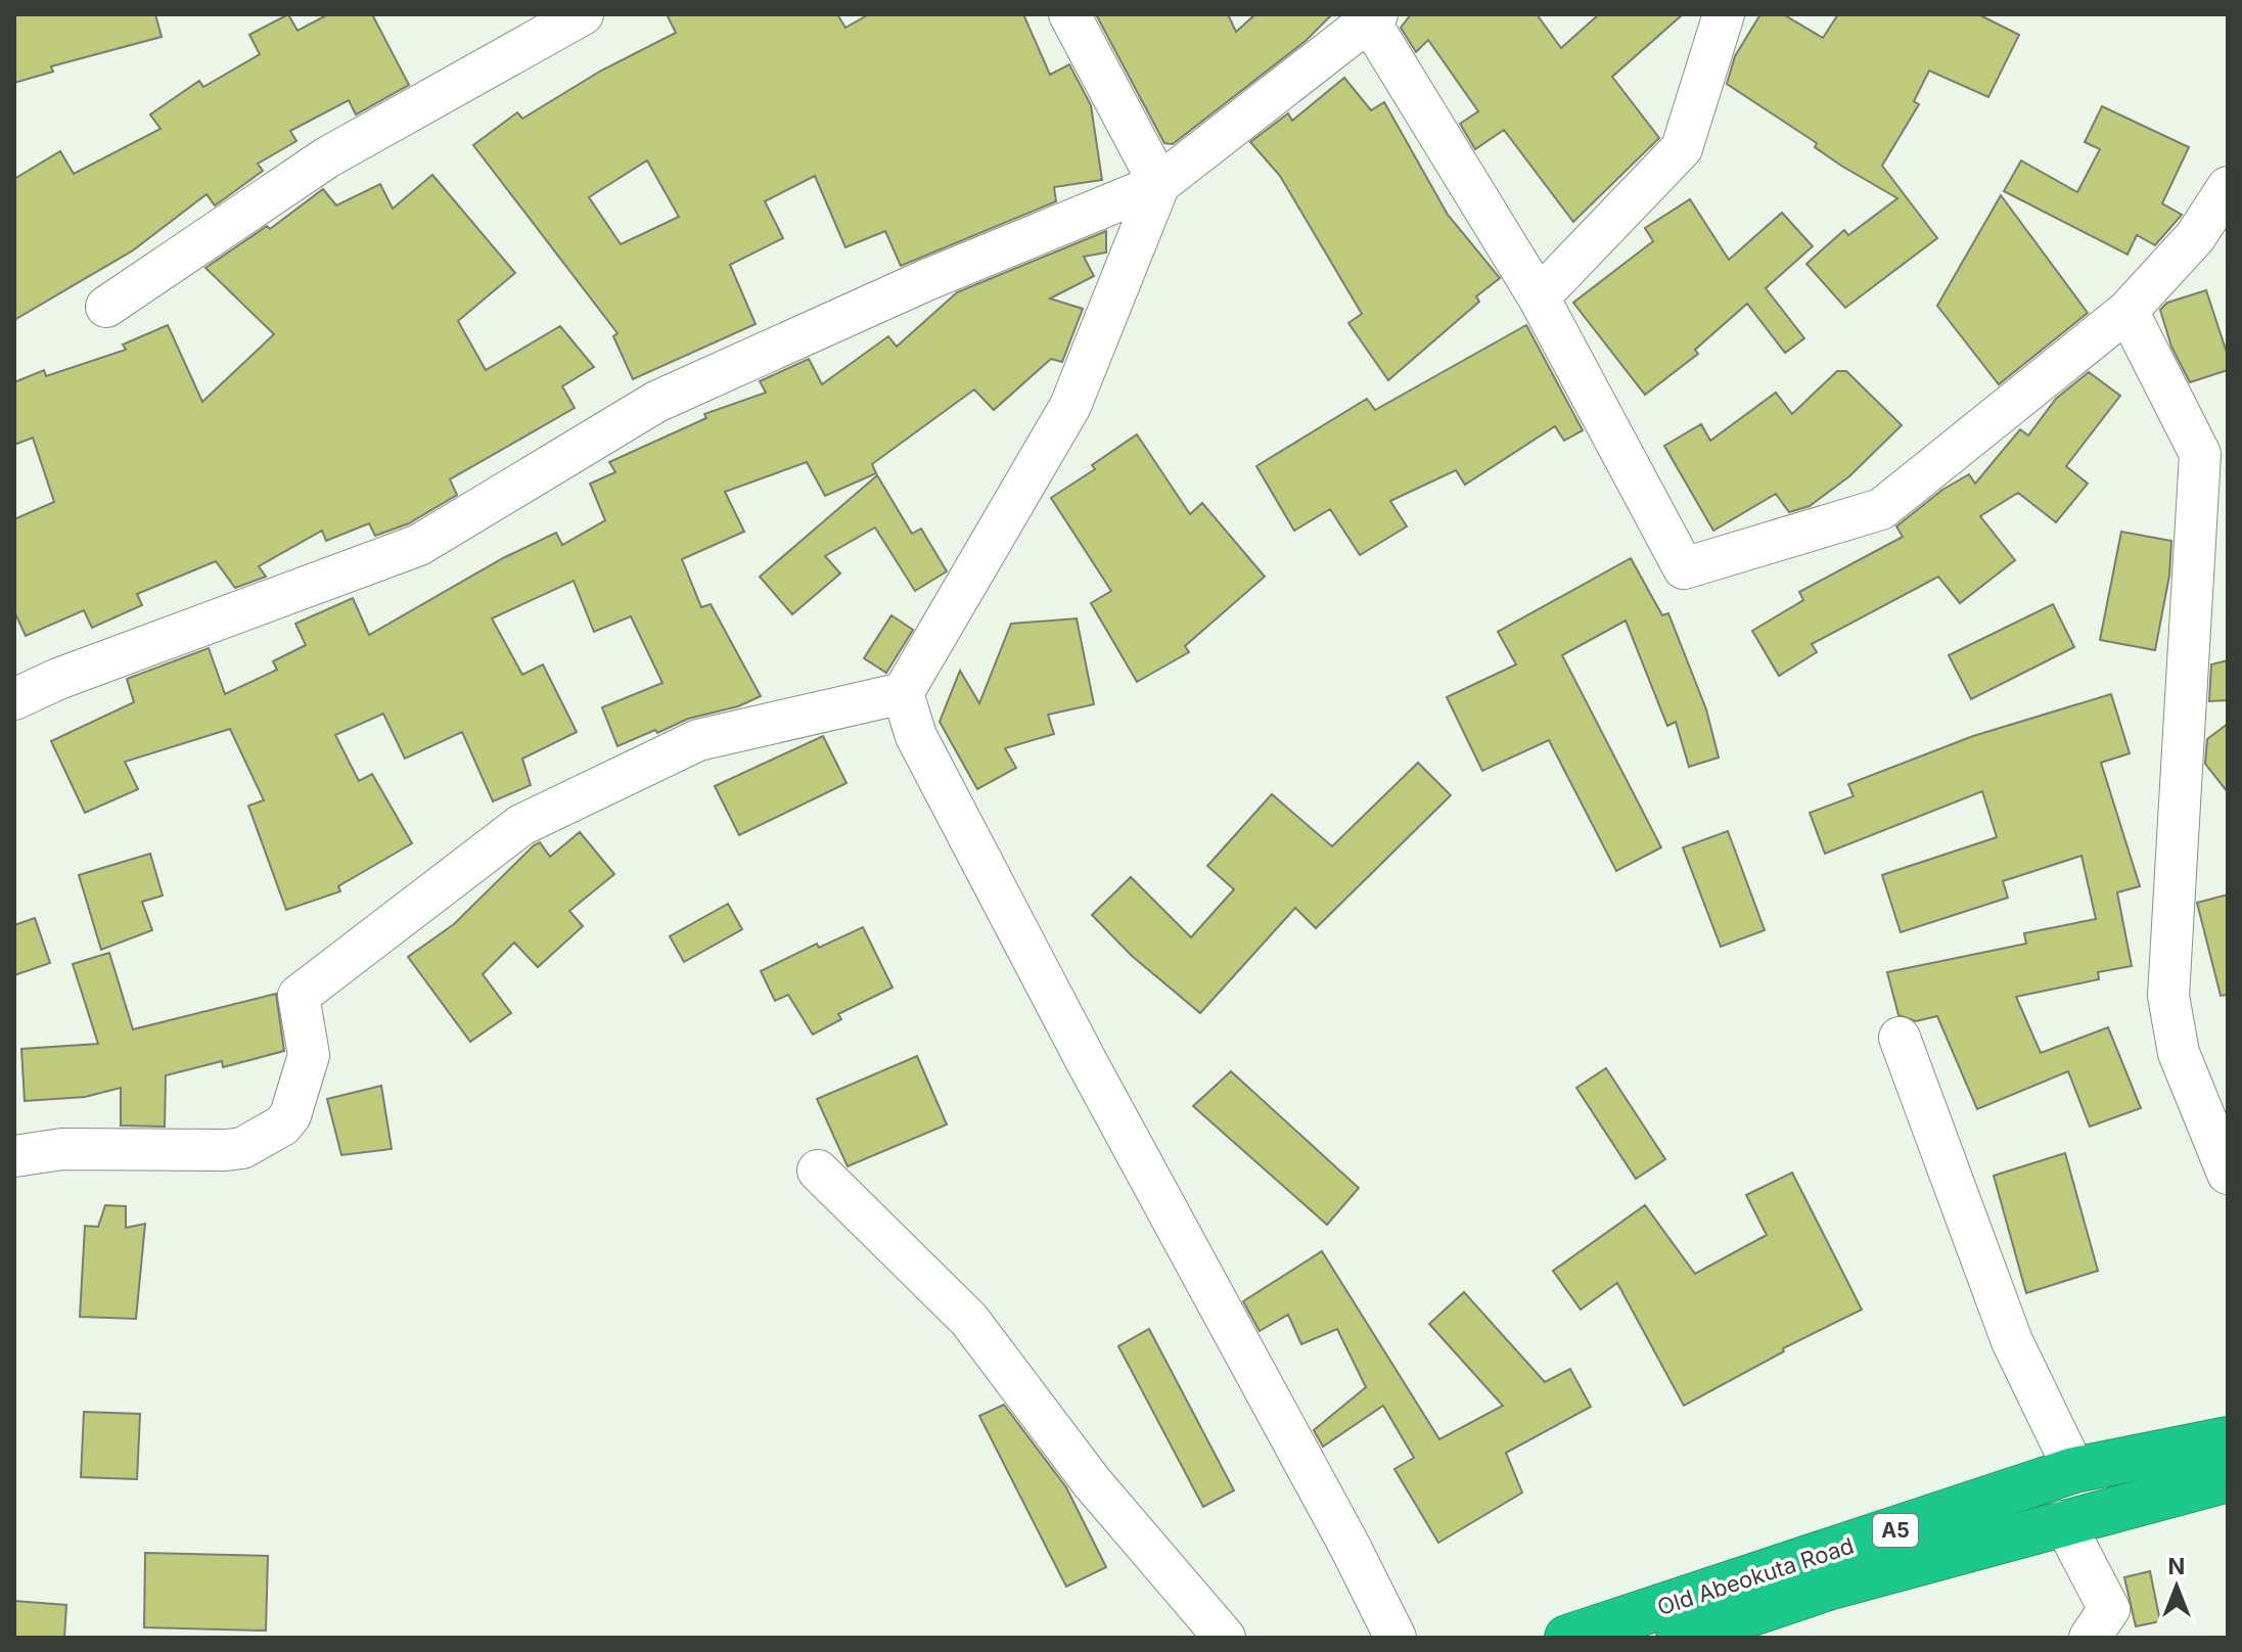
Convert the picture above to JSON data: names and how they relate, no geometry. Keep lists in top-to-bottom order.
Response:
{
  "streets": {
    "highway": ["A5", "Old Abeokuta Road"]
  },
  "north": "top"
}
